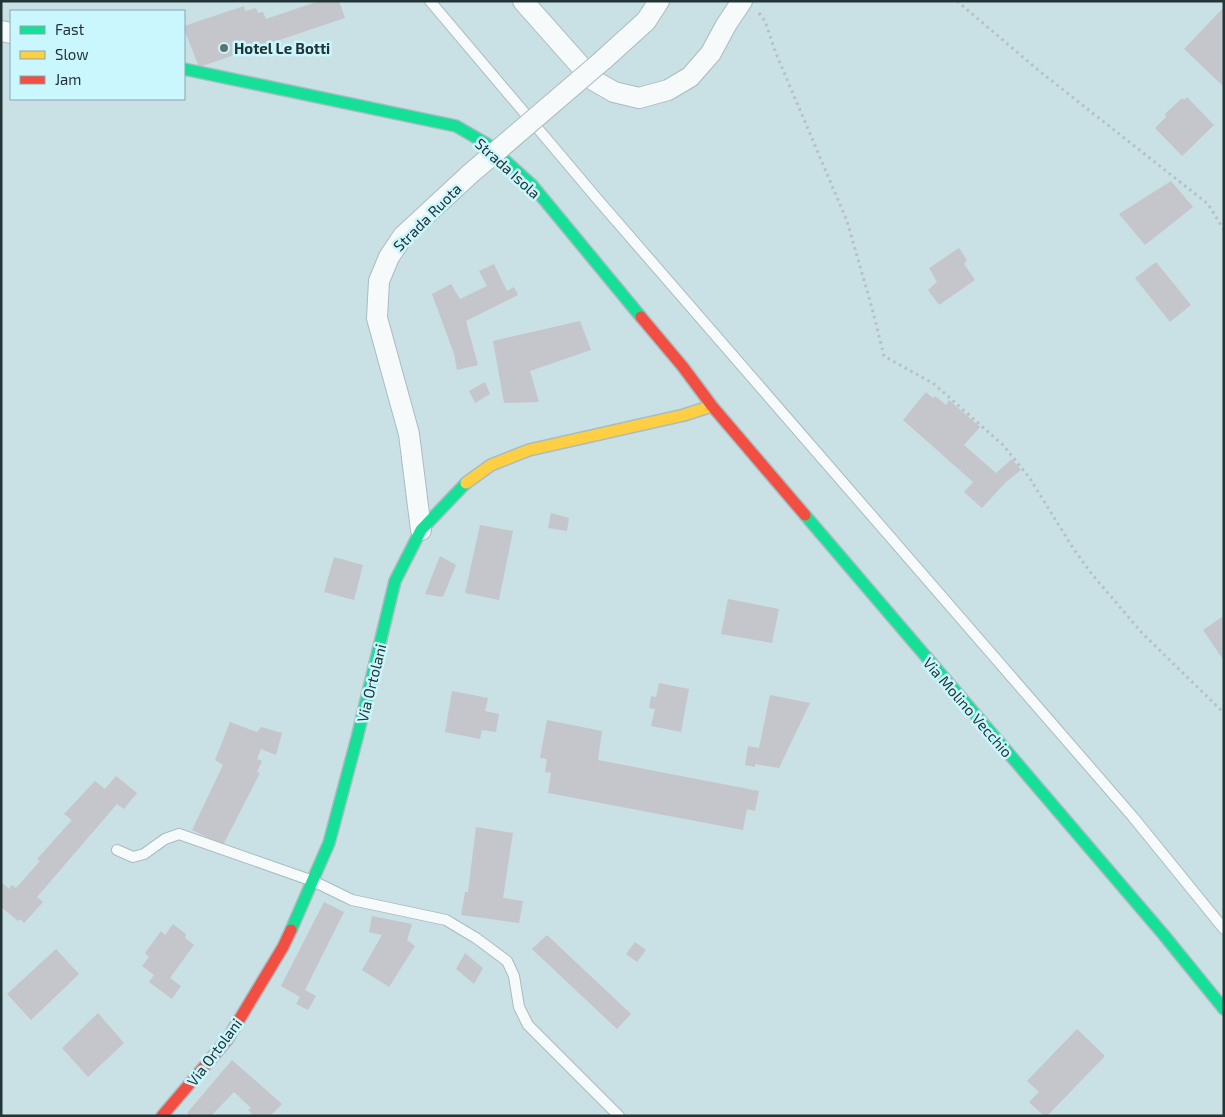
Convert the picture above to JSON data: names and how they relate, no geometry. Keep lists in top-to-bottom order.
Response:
{
  "streets": {
    "street": [
      "Strada Isola",
      "Strada Ruota",
      "Via Ortolani",
      "Via Molino Vecchio"
    ]
  },
  "crossings": [
    ["Strada Isola", "Via Ortolani"],
    ["Strada Isola", "Via Molino Vecchio"],
    ["Strada Ruota", "Via Ortolani"],
    ["Via Ortolani", "Via Molino Vecchio"]
  ],
  "places": ["Hotel Le Botti"],
  "legend": ["Fast", "Slow", "Jam"]
}
